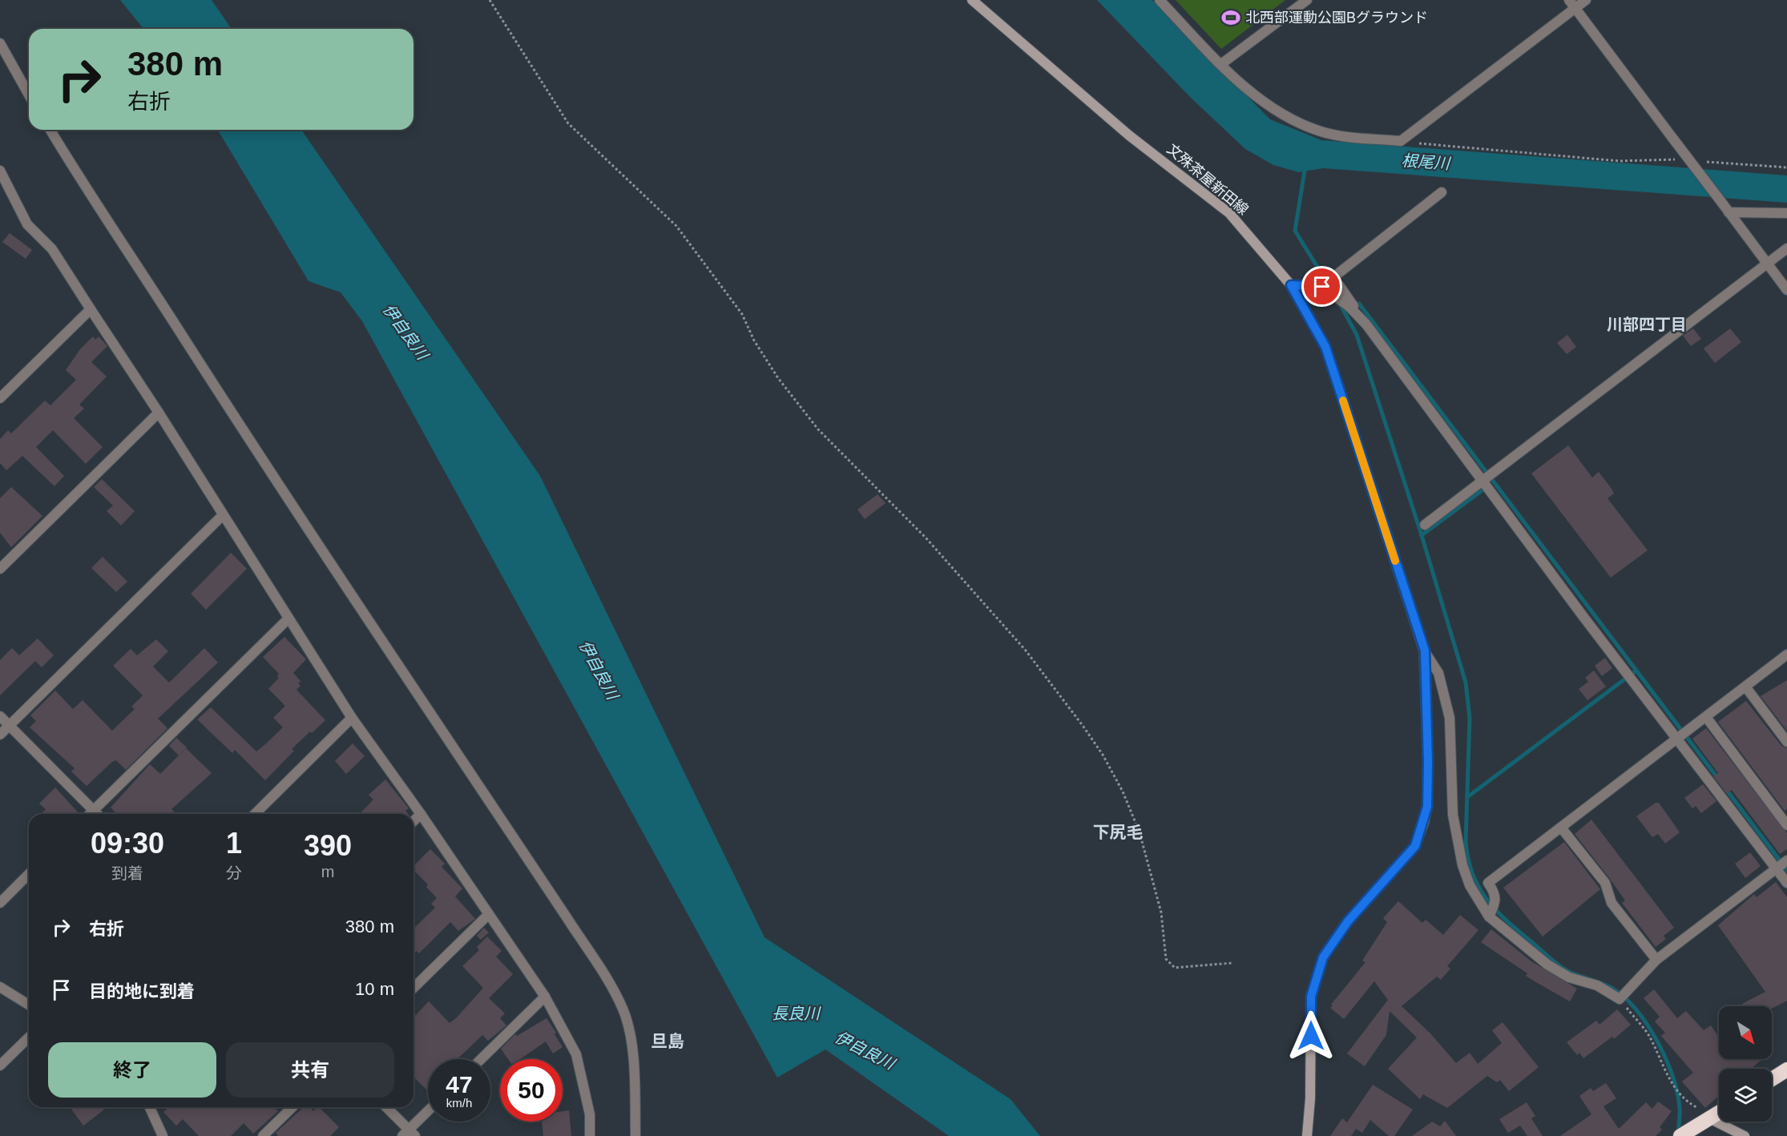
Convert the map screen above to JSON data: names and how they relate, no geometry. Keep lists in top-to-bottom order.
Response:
{
  "streets": {
    "main road": ["文殊茶屋新田線"]
  },
  "districts": ["川部四丁目", "下尻毛", "旦島"],
  "water": ["根尾川", "伊自良川", "長良川"],
  "places": {
    "sports": ["北西部運動公園Bグラウンド"]
  },
  "north": "bottom right",
  "page": {
    "turn": ["380 m", "右折"],
    "eta": [
      "09:30",
      "到着",
      "1",
      "分",
      "390",
      "m"
    ],
    "list": [
      {
        "name": "右折",
        "value": "380 m"
      },
      {
        "name": "目的地に到着",
        "value": "10 m"
      }
    ],
    "buttons": ["終了", "共有"],
    "speed": "47 km/h",
    "limit": "50"
  }
}
